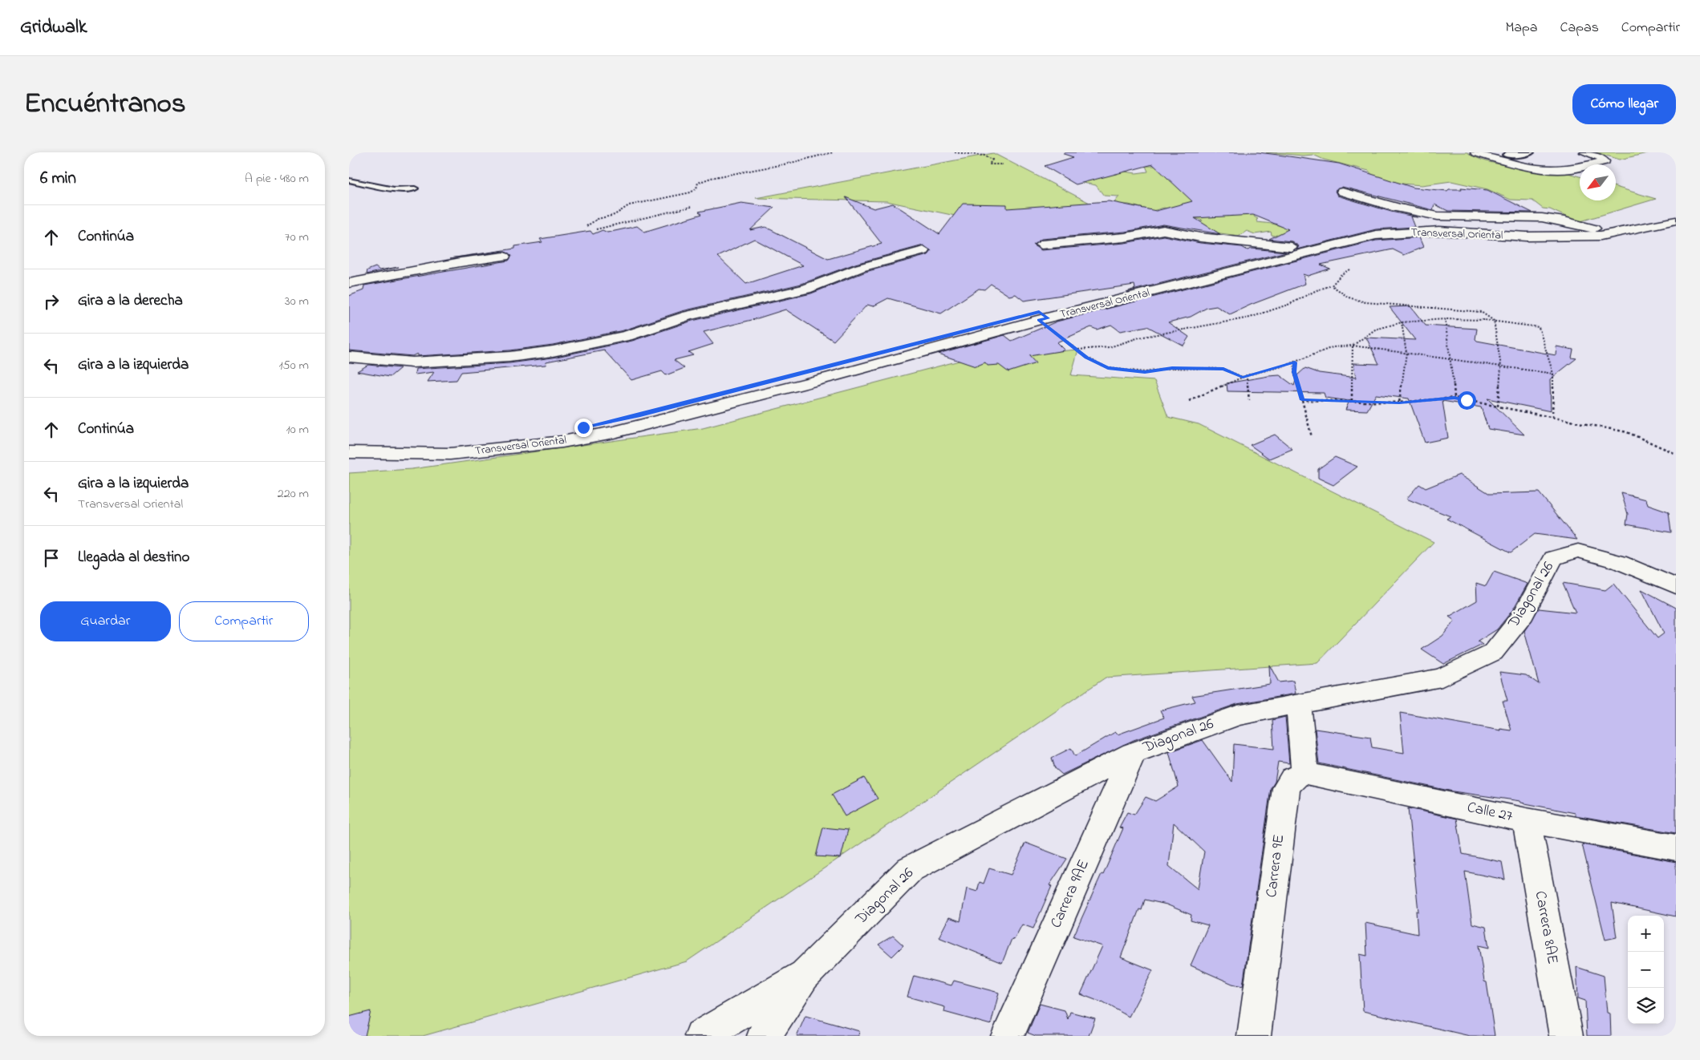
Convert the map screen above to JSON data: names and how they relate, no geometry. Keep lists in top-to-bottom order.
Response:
{
  "streets": {
    "street": [
      "Transversal Oriental",
      "Diagonal 26",
      "Calle 27",
      "Carrera 9E",
      "Carrera 9AE",
      "Carrera 8AE"
    ]
  },
  "crossings": [
    ["Diagonal 26", "Carrera 9AE"],
    ["Calle 27", "Carrera 9E"],
    ["Calle 27", "Carrera 8AE"]
  ],
  "north": "bottom left",
  "page": {
    "header": "Gridwalk",
    "nav": ["Mapa", "Capas", "Compartir"],
    "title": "Encuéntranos",
    "buttons": [
      "Cómo llegar",
      ["Guardar", "Compartir"]
    ],
    "heading": ["6 min", "A pie · 480 m"],
    "list": [
      ["Continúa", "70 m"],
      ["Gira a la derecha", "30 m"],
      ["Gira a la izquierda", "150 m"],
      ["Continúa", "10 m"],
      ["Gira a la izquierda", "Transversal Oriental", "220 m"],
      "Llegada al destino"
    ],
    "map_buttons": ["+", "−"]
  }
}
